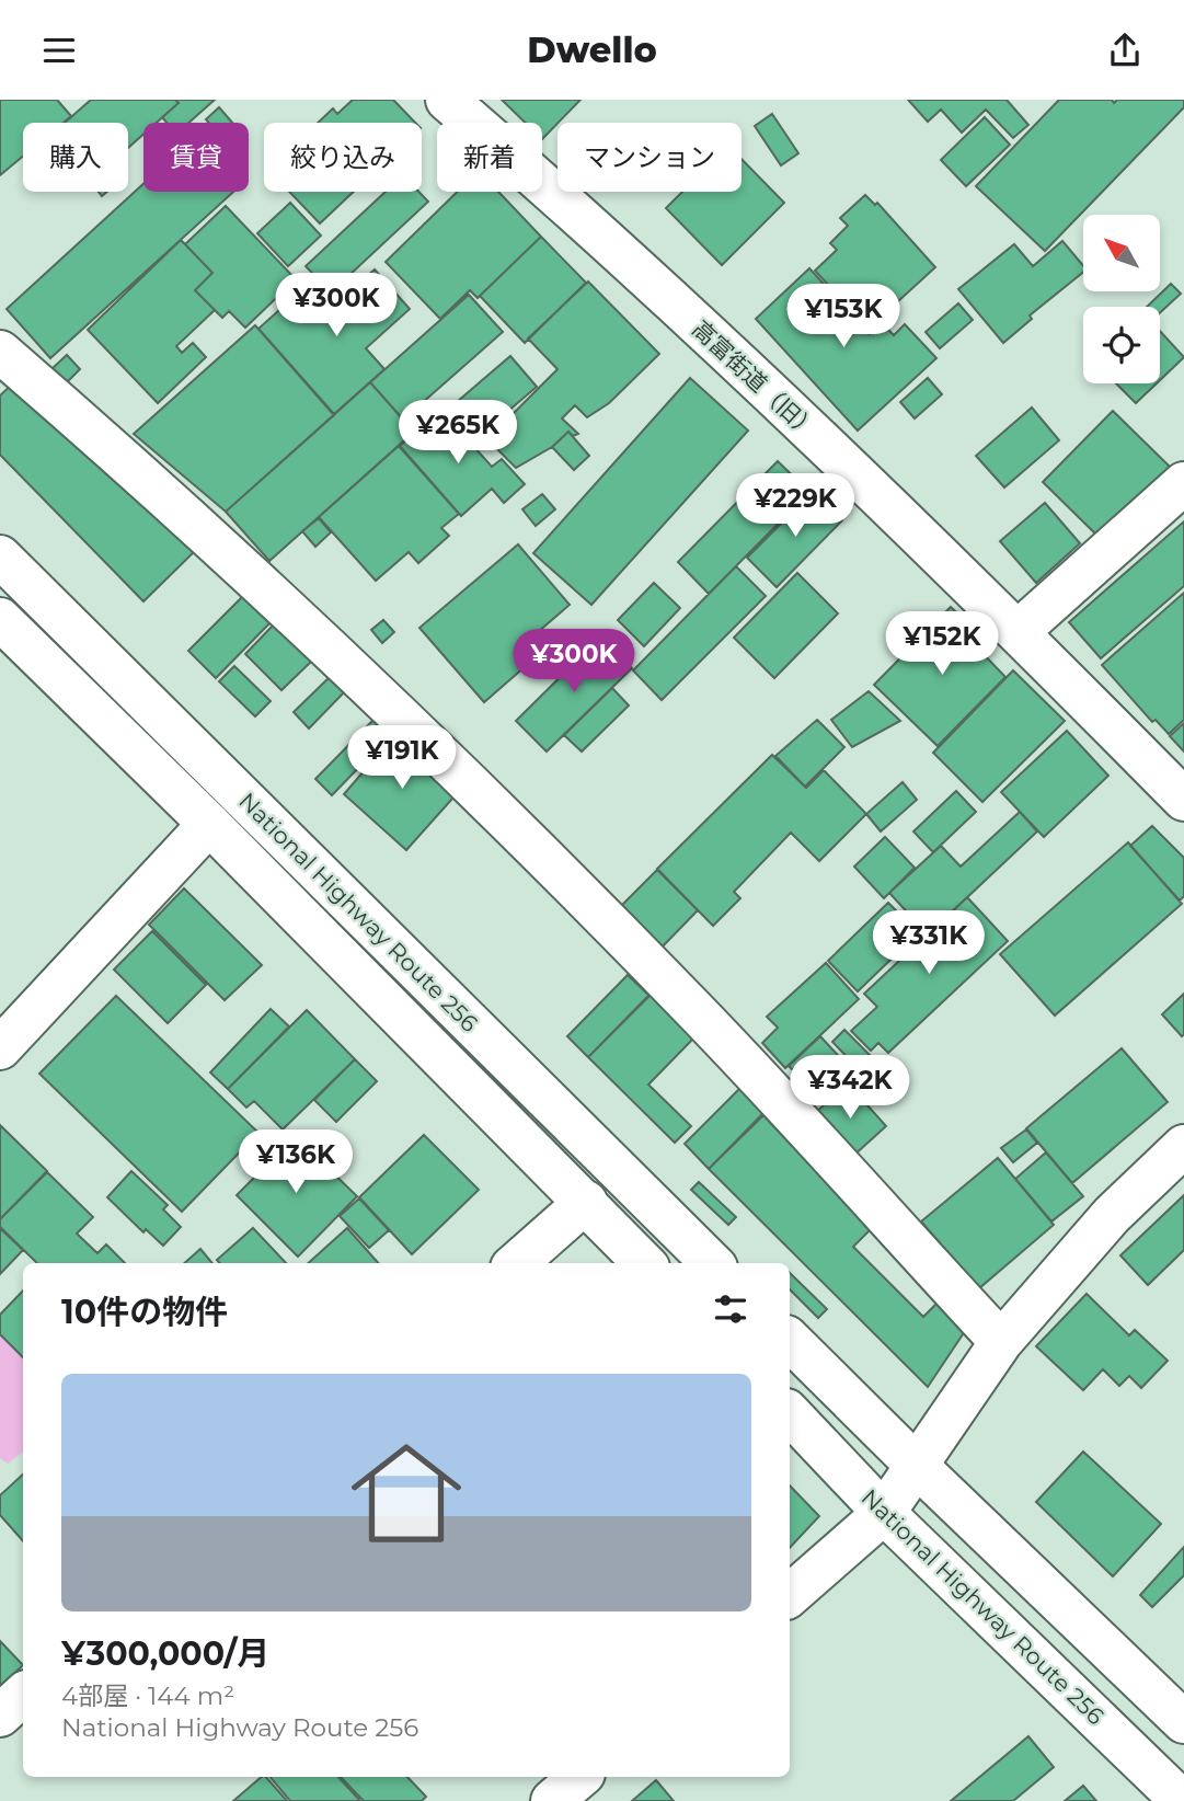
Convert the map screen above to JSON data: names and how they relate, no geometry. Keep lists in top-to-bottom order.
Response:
{
  "streets": {
    "main road": ["高富街道（旧）", "National Highway Route 256"]
  },
  "north": "top left",
  "page": {
    "header": "Dwello",
    "chip": [
      "購入",
      "賃貸",
      "絞り込み",
      "新着",
      "マンション"
    ],
    "price": [
      "¥300K",
      "¥153K",
      "¥265K",
      "¥229K",
      "¥152K",
      "¥300K",
      "¥191K",
      "¥331K",
      "¥342K",
      "¥136K"
    ],
    "heading": "10件の物件",
    "list": [
      {
        "name": "¥300,000/月",
        "note": "4部屋 · 144 m² · National Highway Route 256"
      }
    ]
  }
}
